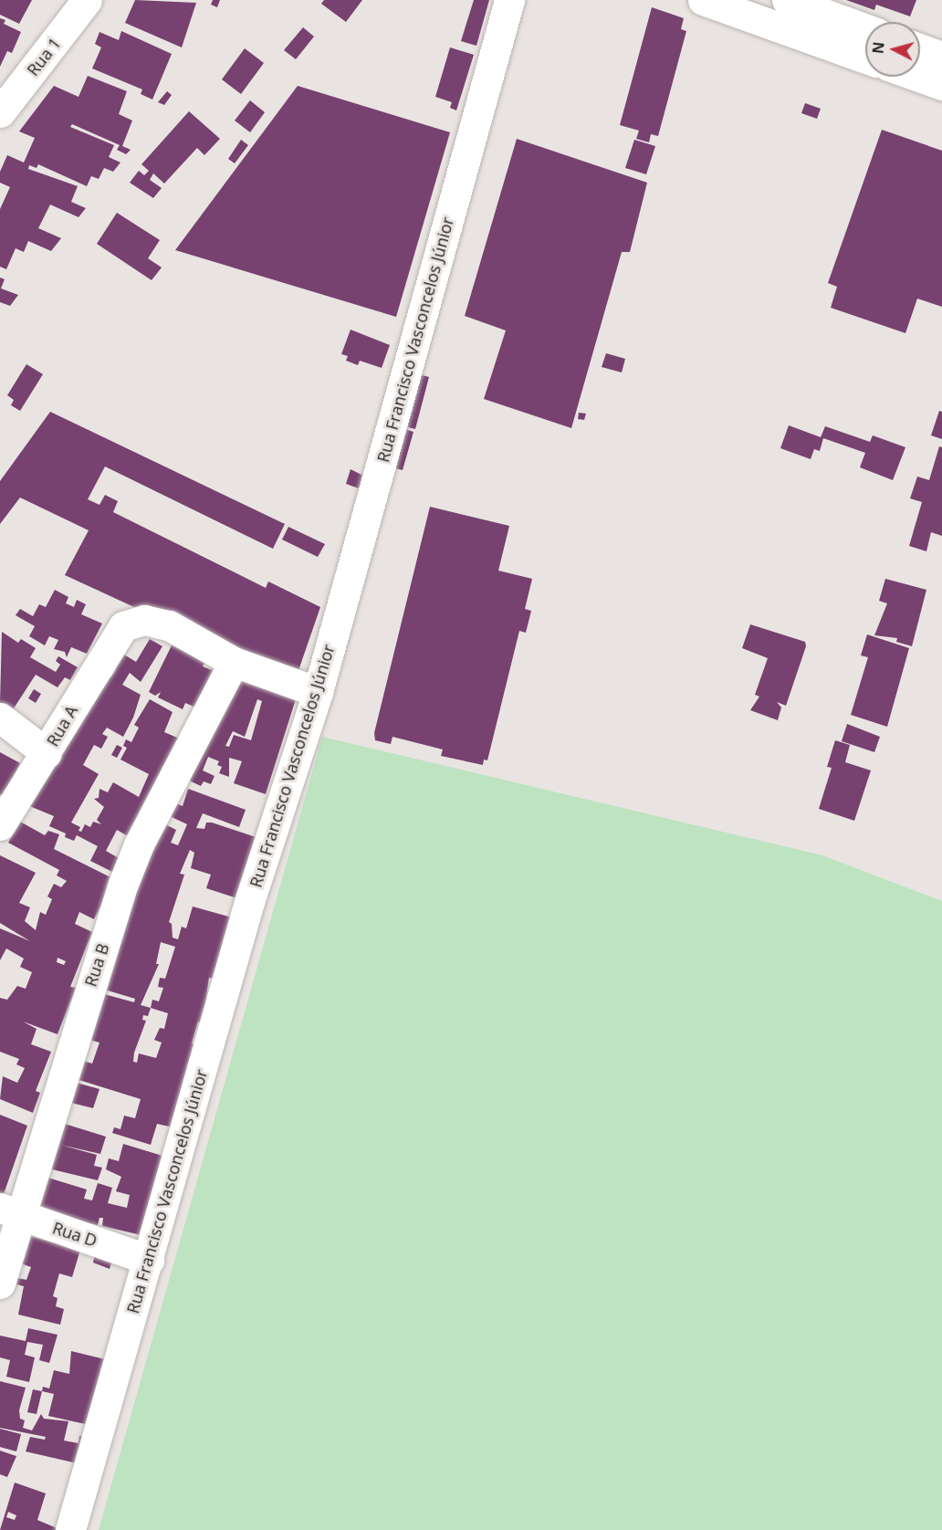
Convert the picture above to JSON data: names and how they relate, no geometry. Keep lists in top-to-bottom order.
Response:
{
  "streets": {
    "street": [
      "Rua 1",
      "Rua Francisco Vasconcelos Júnior",
      "Rua A",
      "Rua B",
      "Rua D"
    ]
  },
  "crossings": [
    ["Rua Francisco Vasconcelos Júnior", "Rua D"],
    ["Rua A", "Rua B"],
    ["Rua B", "Rua D"]
  ],
  "north": "left"
}
